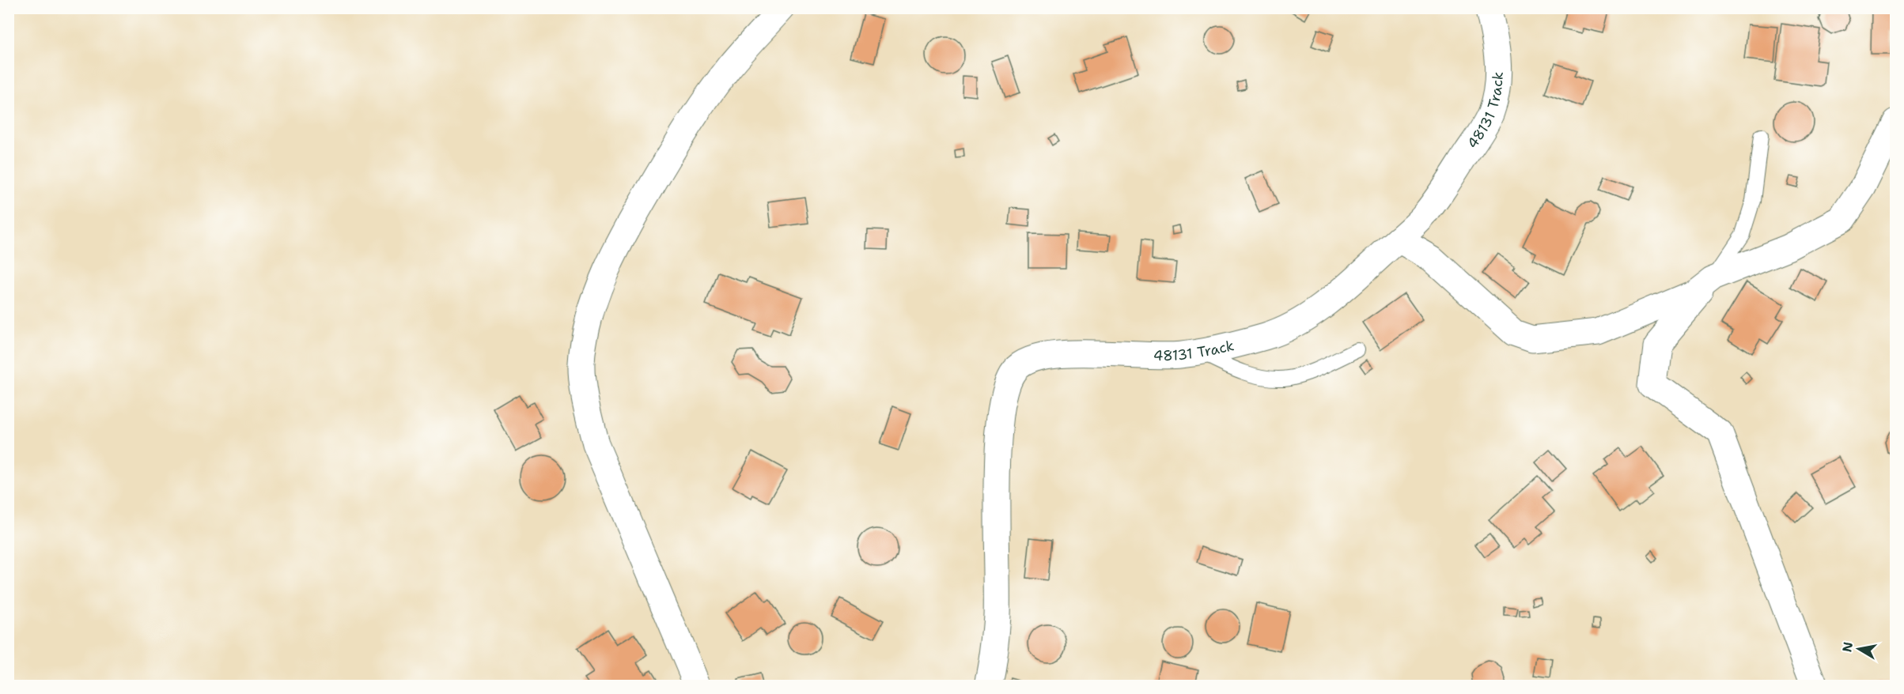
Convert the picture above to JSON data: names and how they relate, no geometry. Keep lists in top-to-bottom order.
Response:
{
  "streets": {
    "street": ["48131 Track"]
  },
  "north": "left"
}
